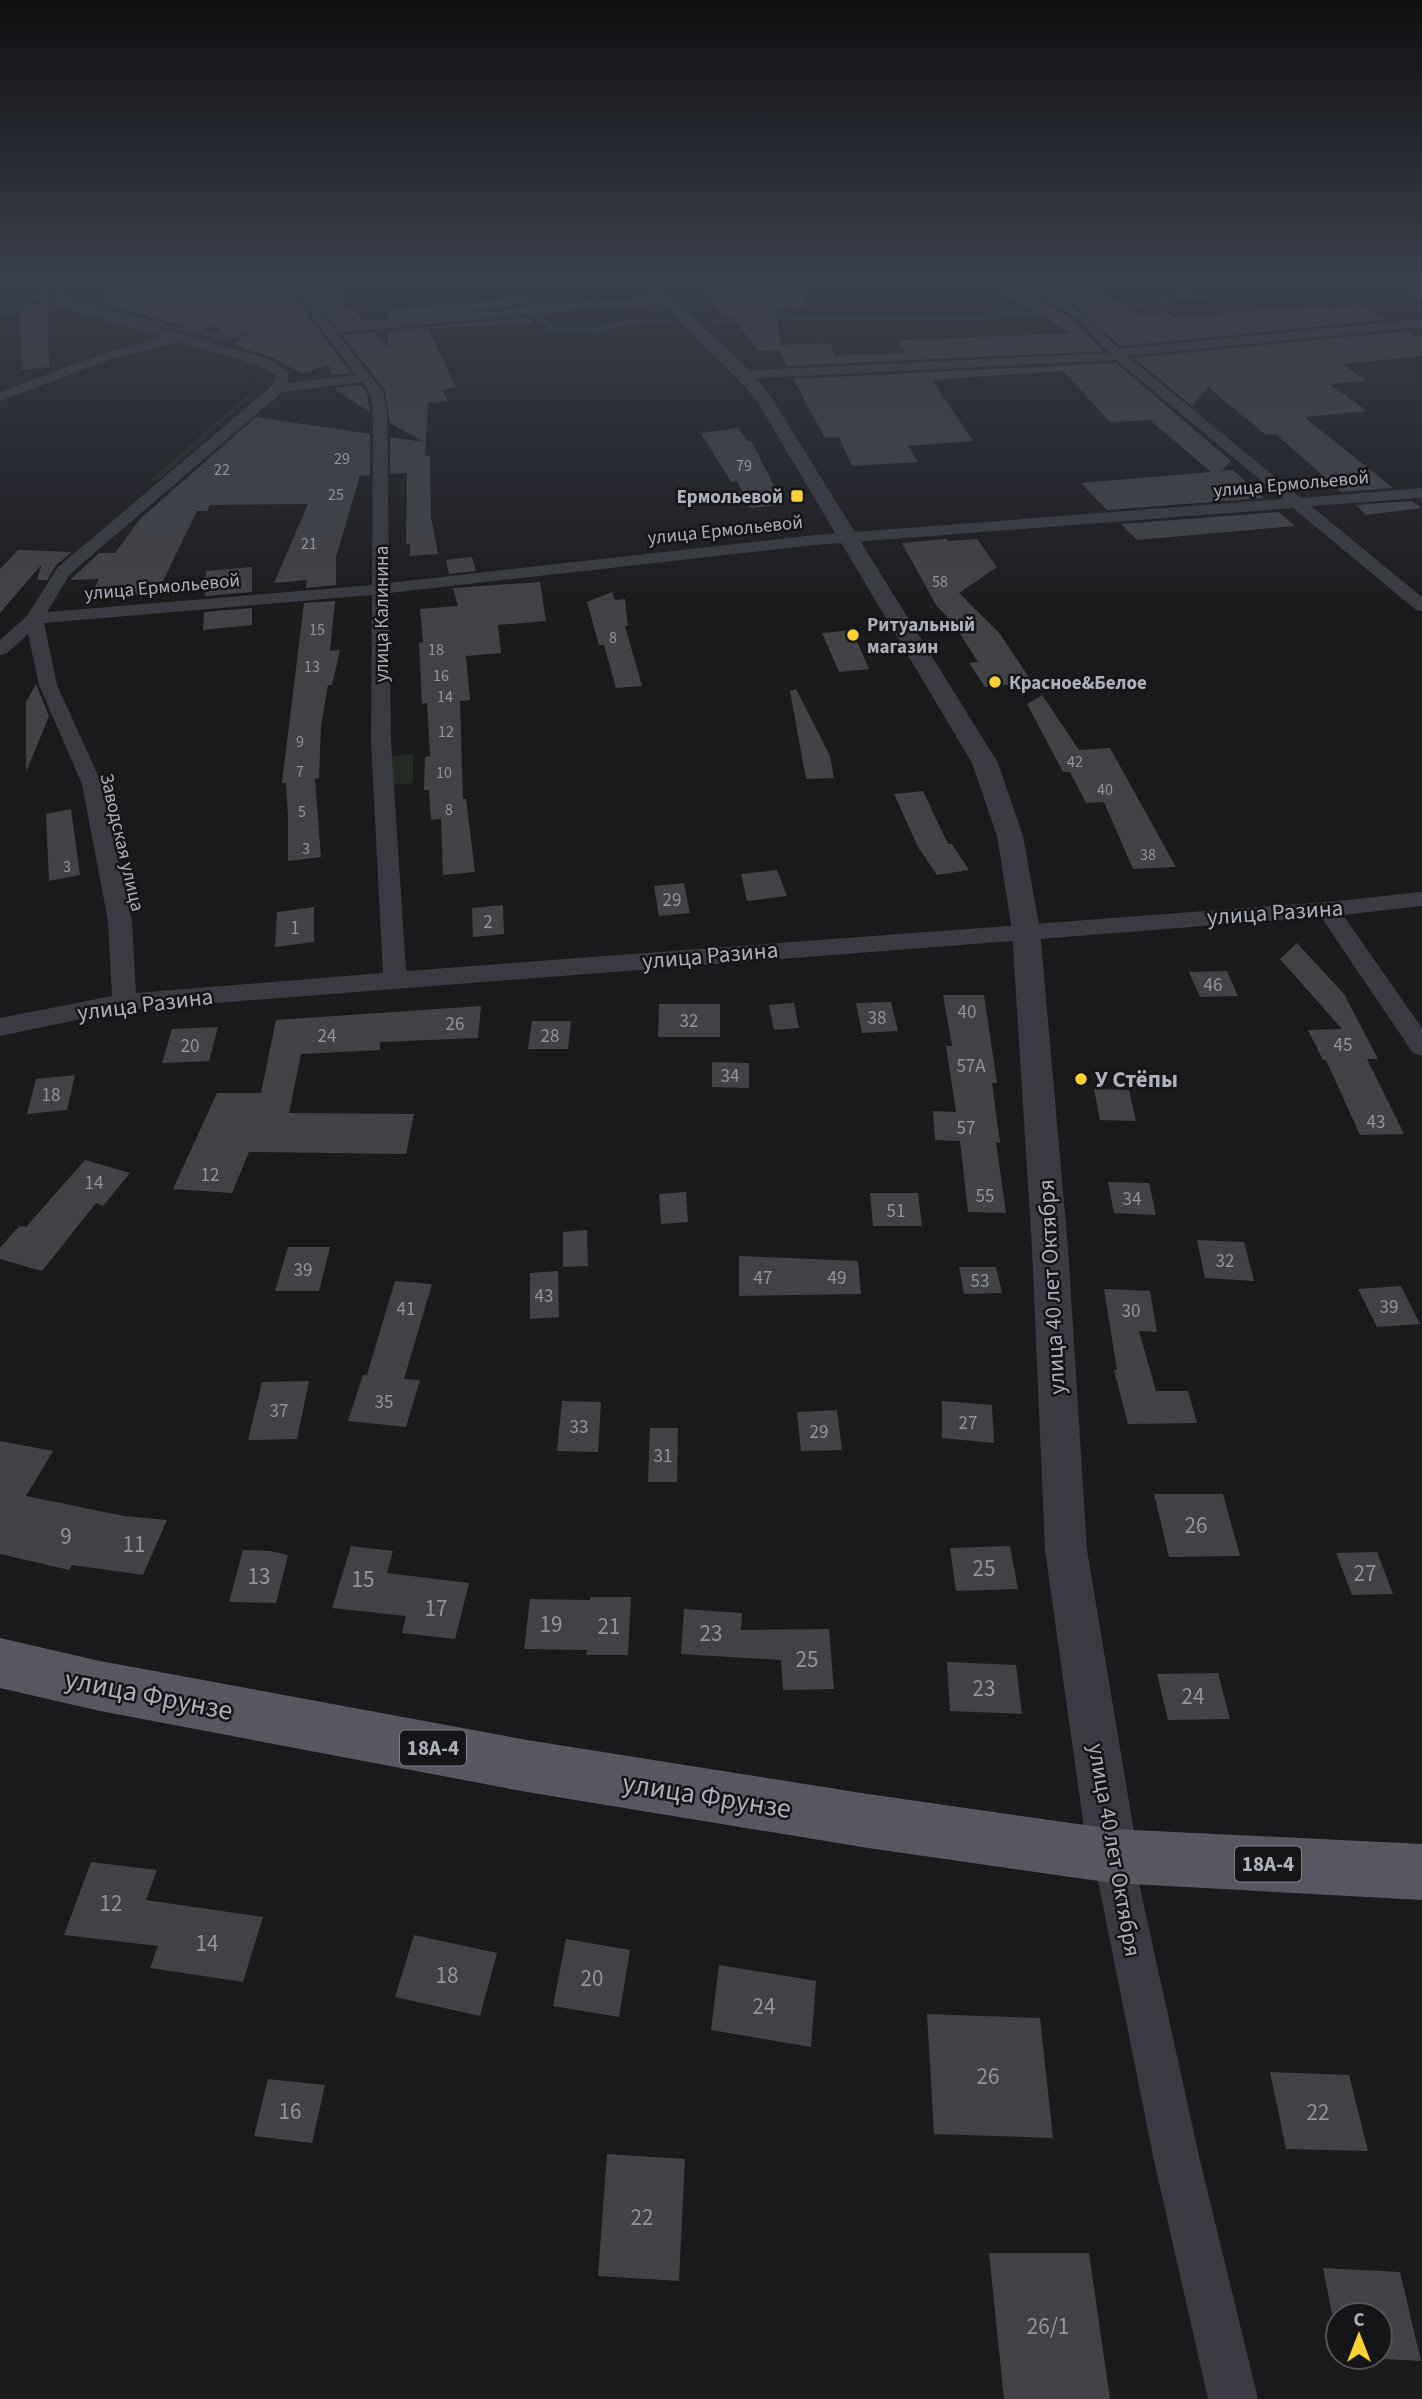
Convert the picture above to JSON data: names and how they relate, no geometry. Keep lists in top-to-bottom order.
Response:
{
  "streets": {
    "main road": ["улица Фрунзе", "18А-4"],
    "street": [
      "улица Ермольевой",
      "улица Калинина",
      "Заводская улица",
      "улица Разина",
      "улица 40 лет Октября"
    ]
  },
  "crossings": [
    ["улица Ермольевой", "улица Калинина"],
    ["улица Ермольевой", "Заводская улица"],
    ["улица Ермольевой", "улица 40 лет Октября"],
    ["улица Калинина", "улица Разина"],
    ["Заводская улица", "улица Разина"],
    ["улица Разина", "улица 40 лет Октября"],
    ["улица 40 лет Октября", "улица Фрунзе"]
  ],
  "places": {
    "transit": ["Ермольевой"],
    "other": ["Ритуальный магазин", "Красное&Белое", "У Стёпы"]
  },
  "house_numbers": [
    "29",
    "79",
    "22",
    "25",
    "21",
    "58",
    "15",
    "8",
    "18",
    "13",
    "16",
    "14",
    "12",
    "9",
    "42",
    "7",
    "10",
    "40",
    "8",
    "5",
    "3",
    "38",
    "3",
    "29",
    "2",
    "1",
    "46",
    "40",
    "38",
    "32",
    "26",
    "24",
    "28",
    "45",
    "20",
    "57А",
    "34",
    "18",
    "43",
    "57",
    "12",
    "14",
    "55",
    "34",
    "51",
    "32",
    "39",
    "47",
    "49",
    "53",
    "43",
    "39",
    "41",
    "30",
    "35",
    "37",
    "27",
    "33",
    "29",
    "31",
    "26",
    "9",
    "11",
    "25",
    "27",
    "13",
    "15",
    "17",
    "19",
    "21",
    "23",
    "25",
    "23",
    "24",
    "12",
    "14",
    "18",
    "20",
    "24",
    "26",
    "16",
    "22",
    "22",
    "26/1"
  ],
  "north": "top"
}
